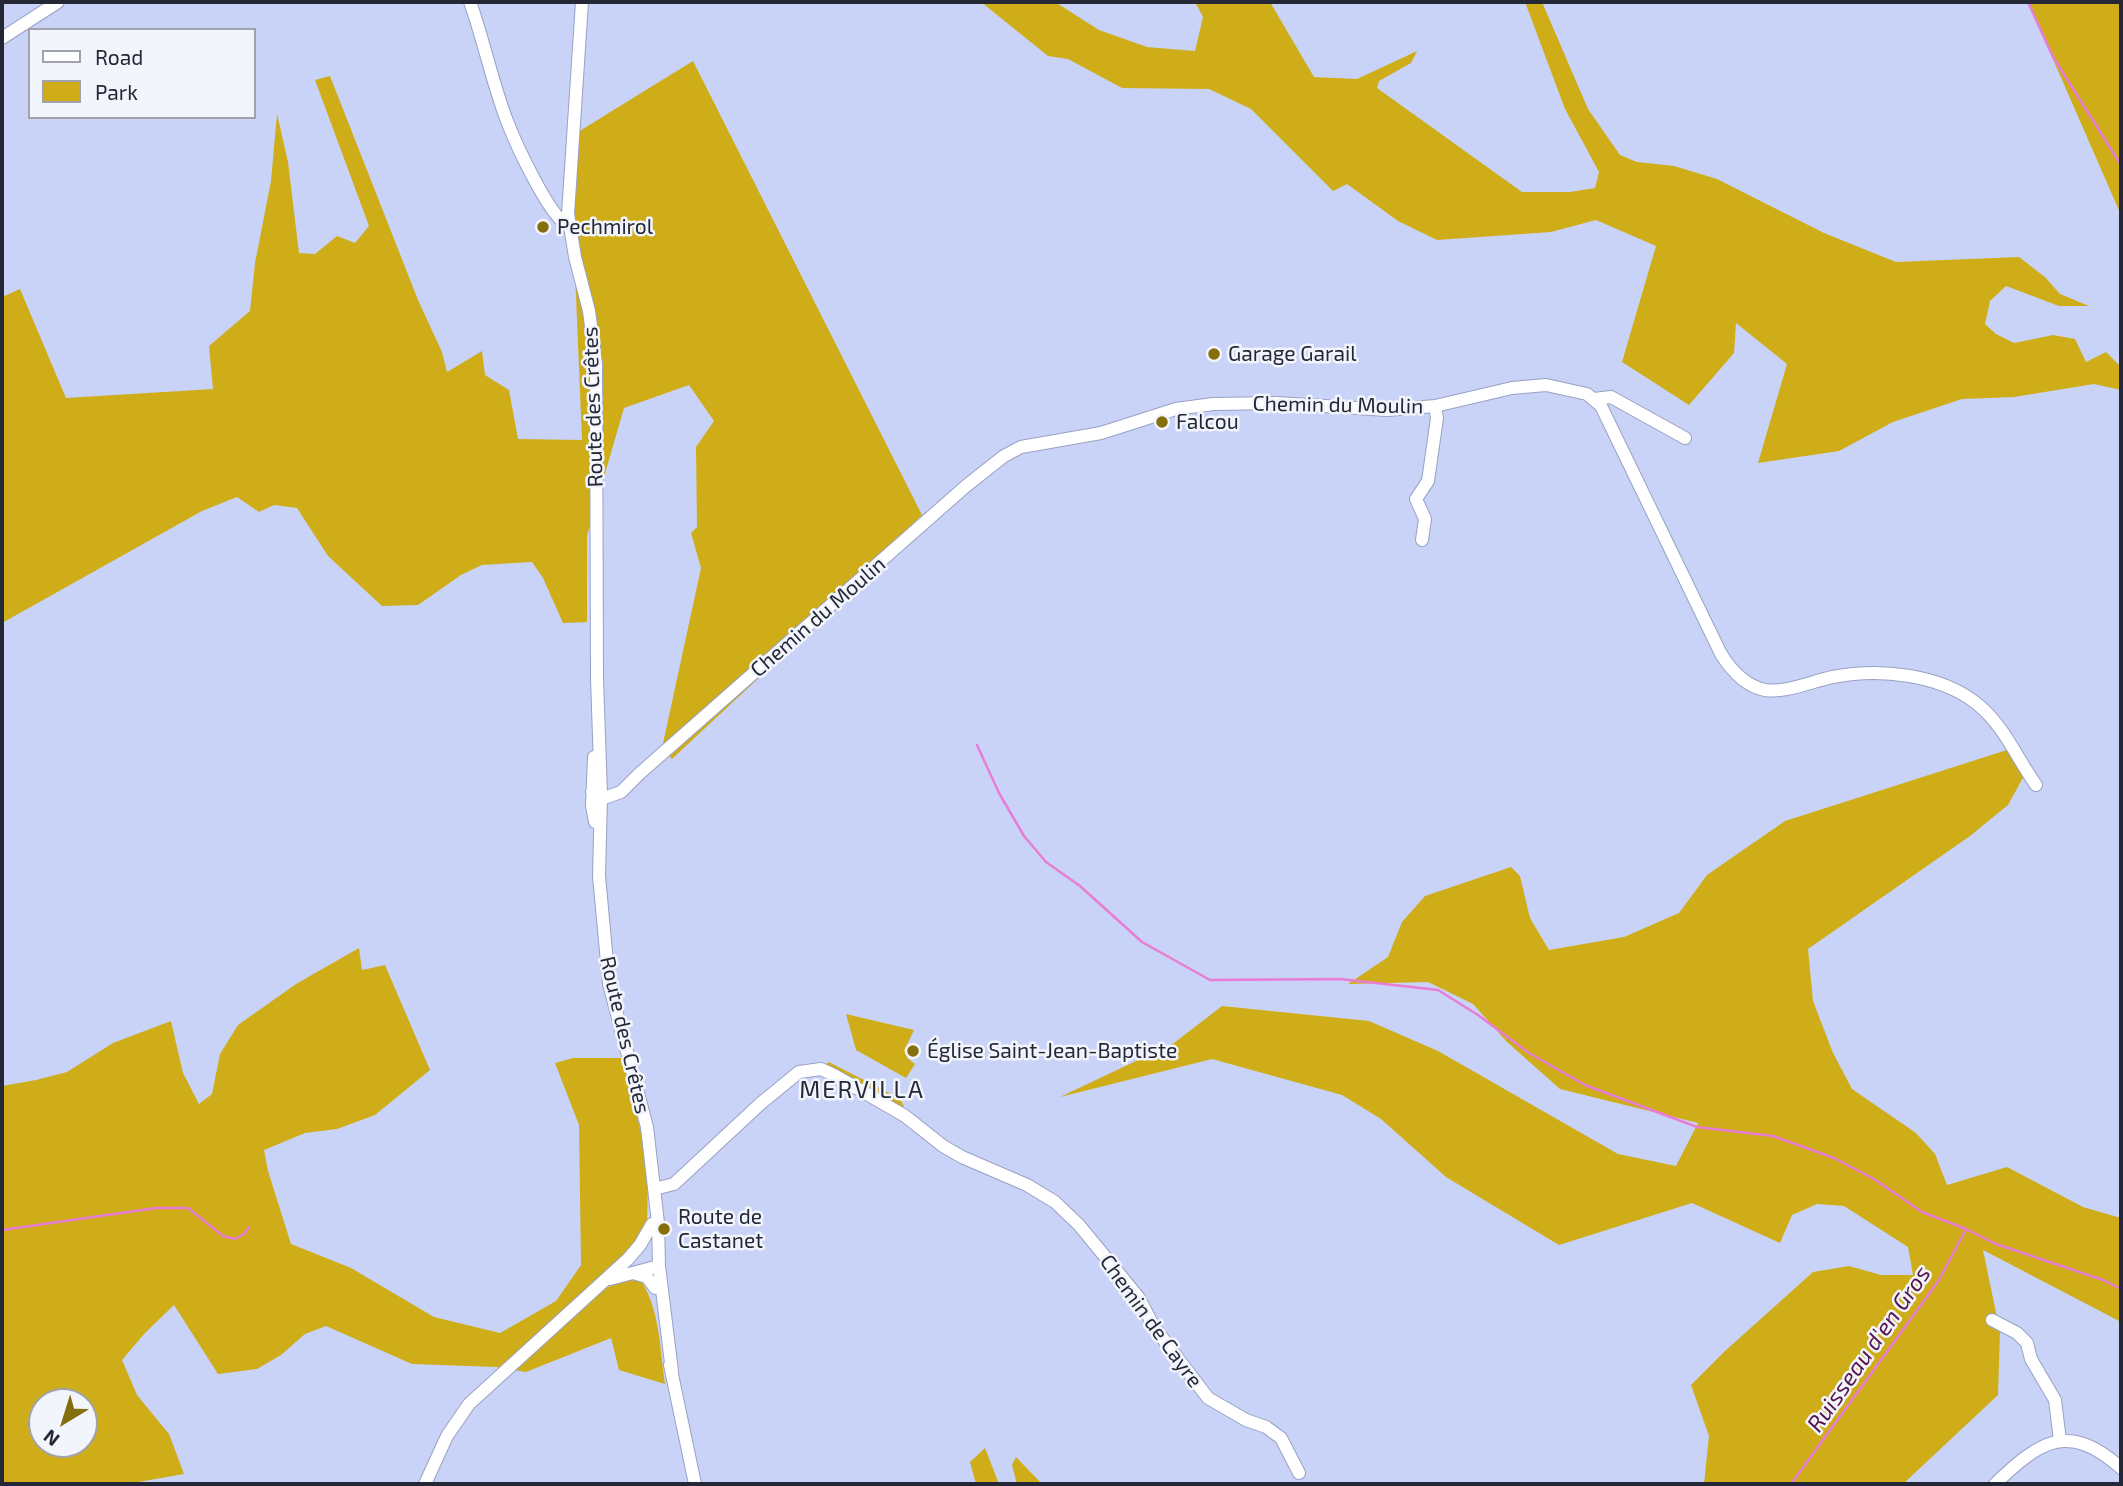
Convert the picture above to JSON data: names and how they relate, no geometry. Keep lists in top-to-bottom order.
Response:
{
  "streets": {
    "street": ["Chemin du Moulin", "Route des Crêtes", "Chemin de Cayre"]
  },
  "crossings": [
    ["Chemin du Moulin", "Route des Crêtes"],
    ["Route des Crêtes", "Chemin de Cayre"]
  ],
  "districts": ["MERVILLA"],
  "water": ["Ruisseau d'en Gros"],
  "places": [
    "Pechmirol",
    "Garage Garail",
    "Falcou",
    "Église Saint-Jean-Baptiste",
    "Route de Castanet"
  ],
  "legend": ["Road", "Park"],
  "north": "bottom left"
}
